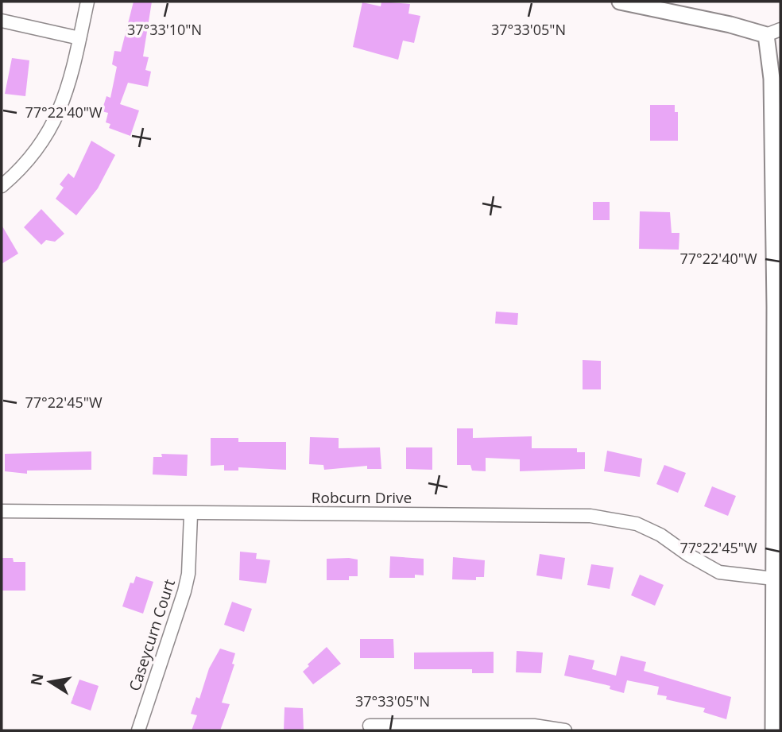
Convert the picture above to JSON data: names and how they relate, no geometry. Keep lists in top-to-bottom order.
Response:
{
  "streets": {
    "street": ["Robcurn Drive", "Caseycurn Court"]
  },
  "crossings": [
    ["Robcurn Drive", "Caseycurn Court"]
  ],
  "north": "left",
  "coordinates": [
    "37°33'10\"N",
    "37°33'05\"N",
    "77°22'40\"W",
    "77°22'45\"W"
  ]
}
